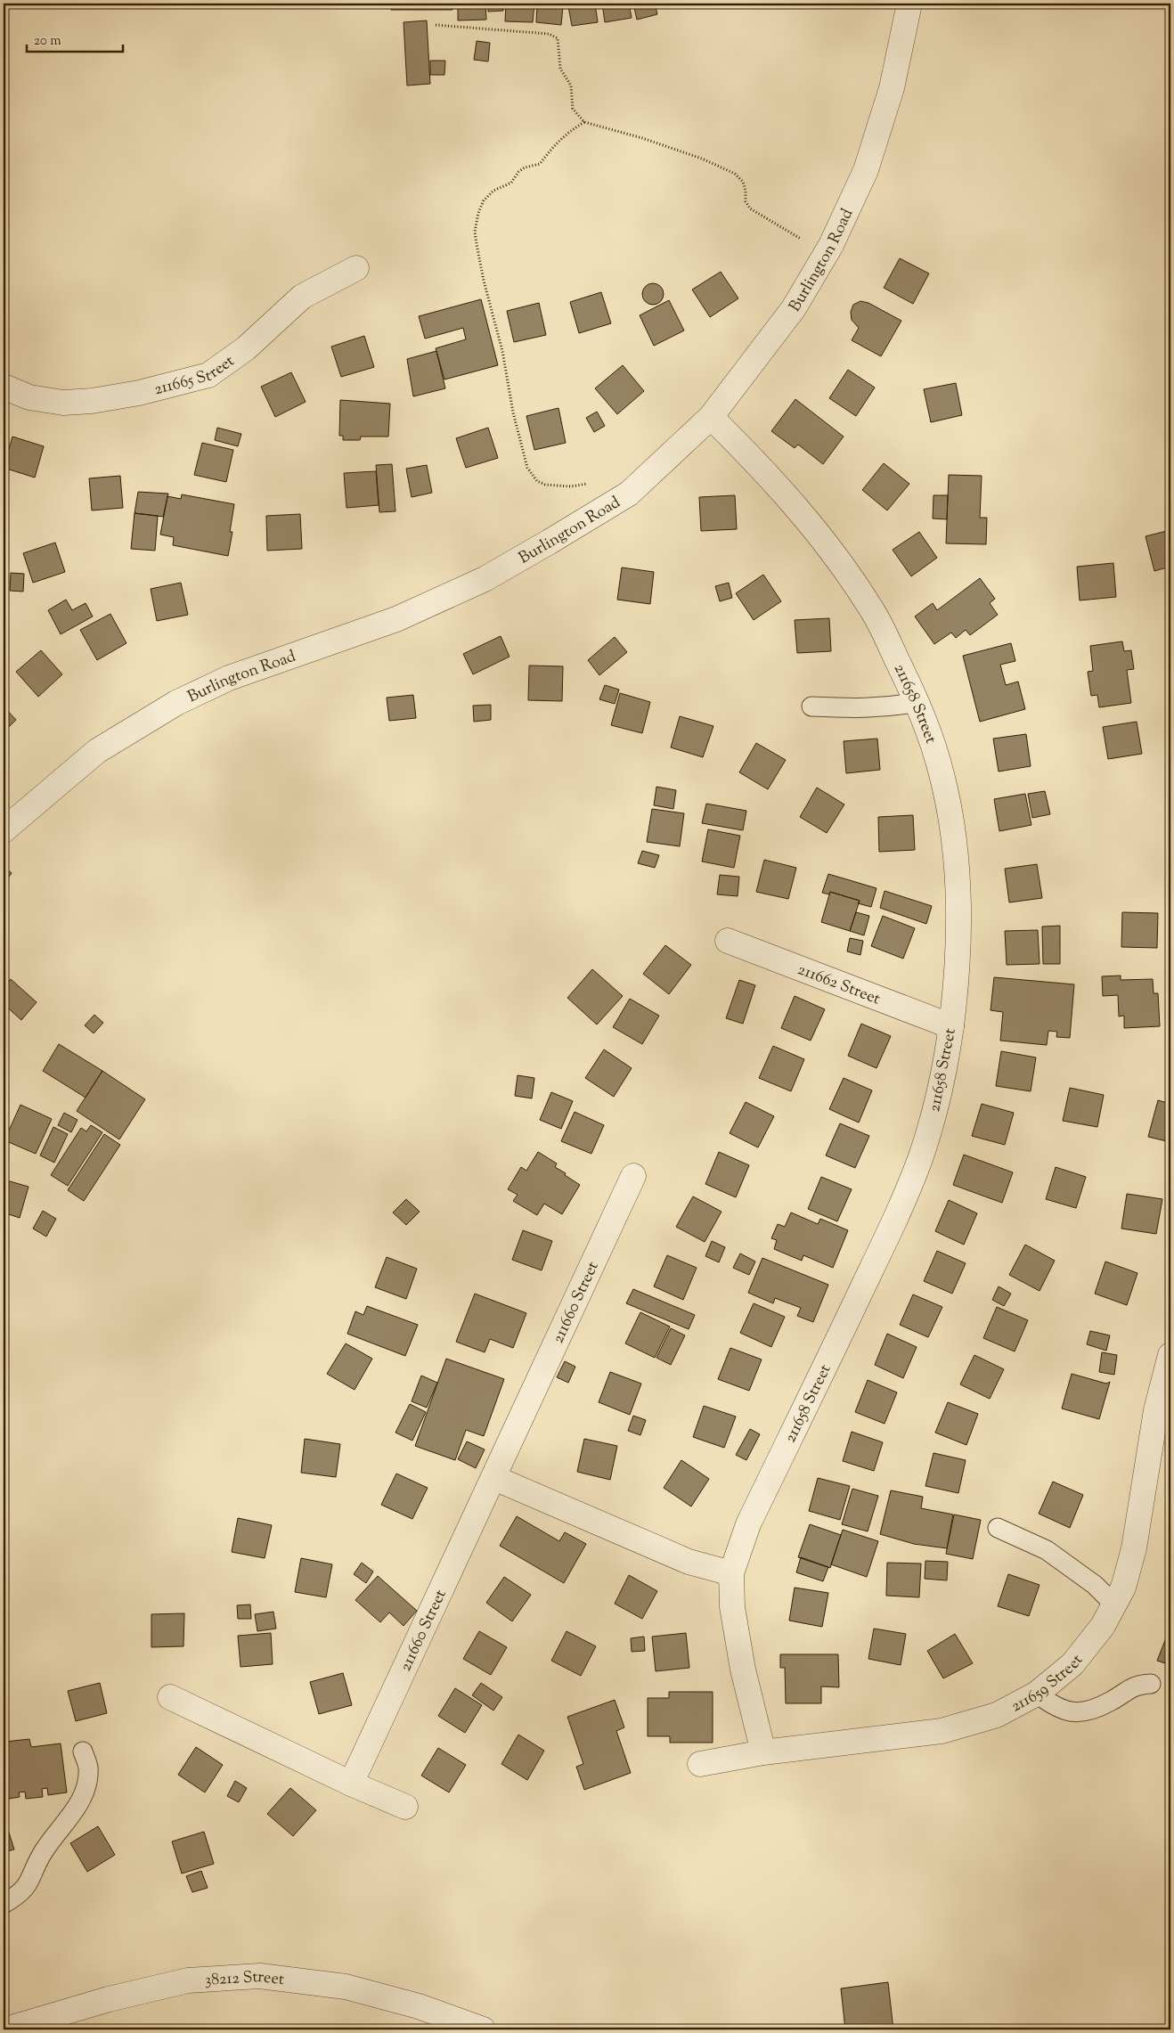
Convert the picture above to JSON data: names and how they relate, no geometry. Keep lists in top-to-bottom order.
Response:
{
  "streets": {
    "street": [
      "Burlington Road",
      "211665 Street",
      "211658 Street",
      "211662 Street",
      "211660 Street",
      "211659 Street",
      "38212 Street"
    ]
  },
  "crossings": [
    ["Burlington Road", "211658 Street"],
    ["211658 Street", "211662 Street"],
    ["211658 Street", "211659 Street"]
  ],
  "scale_bar": "20 m"
}
